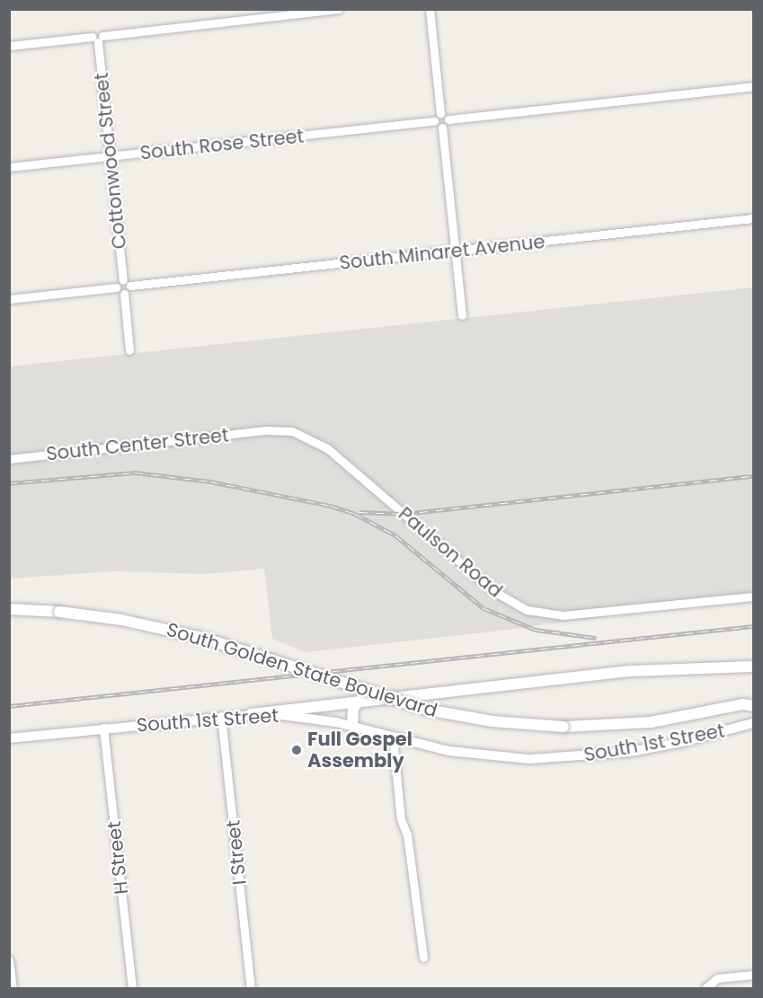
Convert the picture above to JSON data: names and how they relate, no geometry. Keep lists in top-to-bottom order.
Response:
{
  "streets": {
    "main road": ["South Golden State Boulevard"],
    "street": [
      "South Rose Street",
      "Cottonwood Street",
      "South Minaret Avenue",
      "South Center Street",
      "Paulson Road",
      "South 1st Street",
      "I Street",
      "H Street"
    ]
  },
  "crossings": [
    ["South Rose Street", "Cottonwood Street"],
    ["South Center Street", "Paulson Road"],
    ["South 1st Street", "I Street"],
    ["South 1st Street", "H Street"]
  ],
  "places": ["Full Gospel Assembly"]
}
